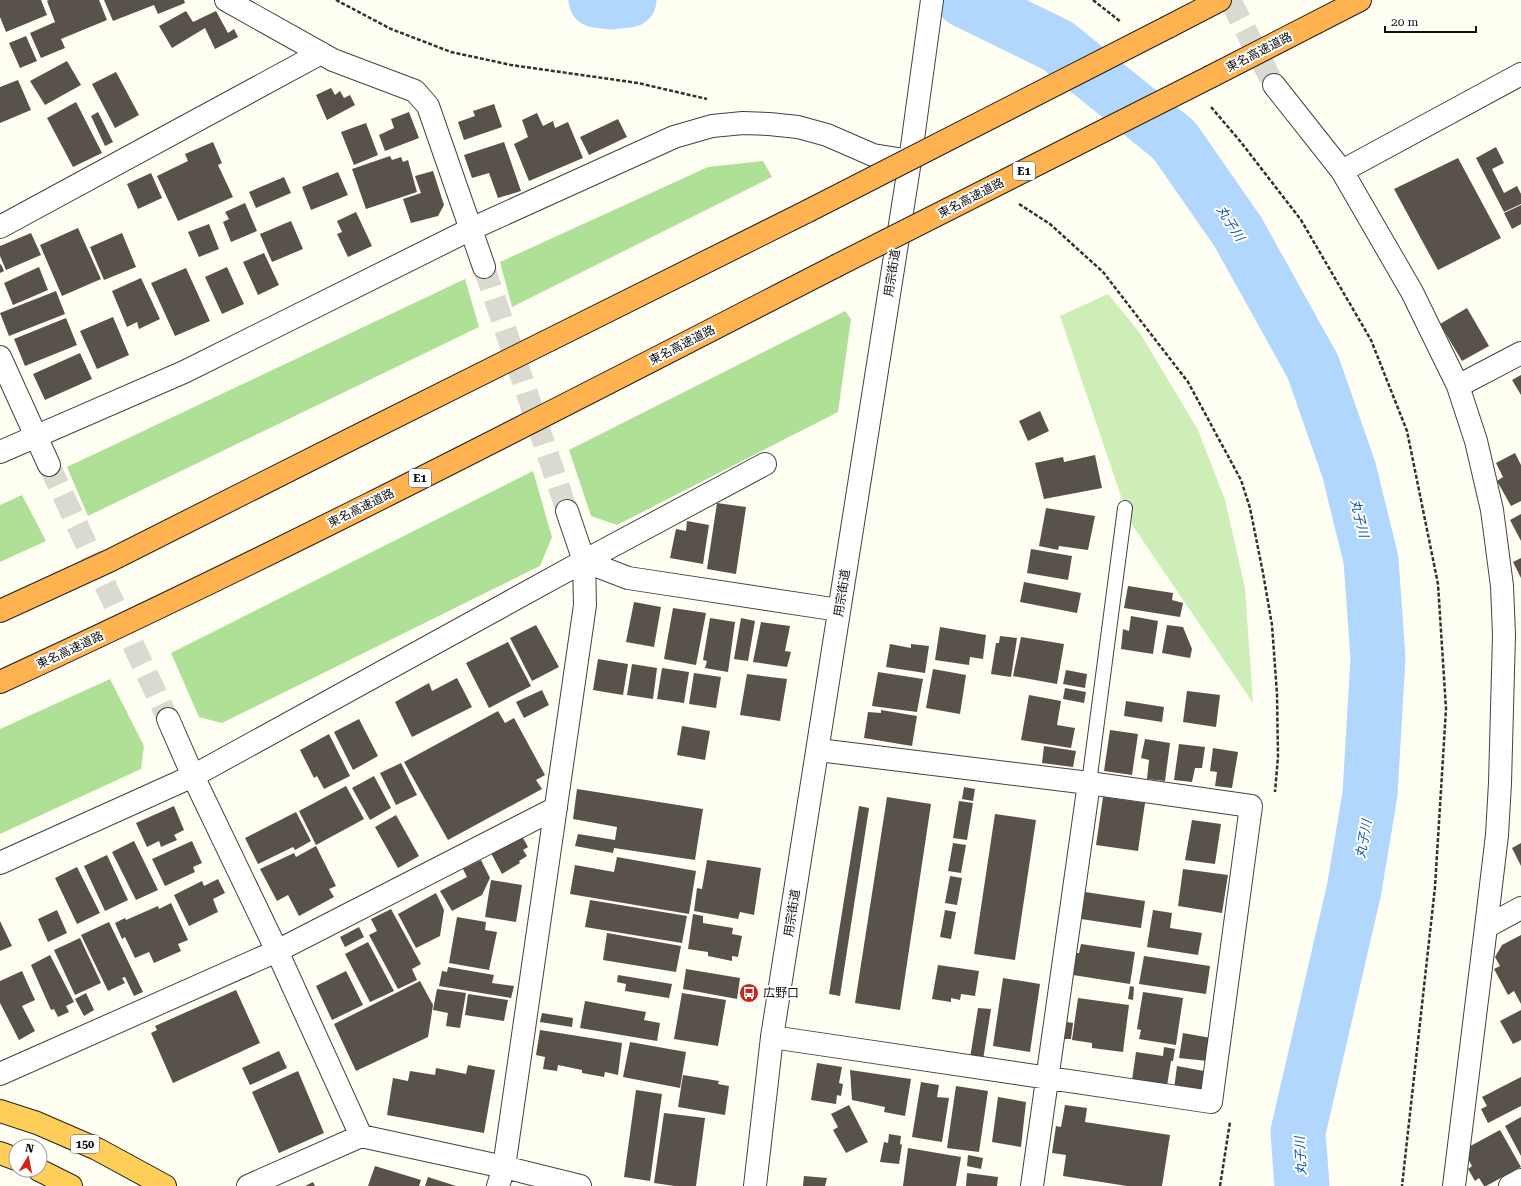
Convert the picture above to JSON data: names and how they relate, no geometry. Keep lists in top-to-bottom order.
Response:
{
  "streets": {
    "highway": ["東名高速道路", "E1", "150"],
    "street": ["用宗街道"]
  },
  "water": ["丸子川"],
  "places": {
    "bus stop": ["広野口"]
  },
  "scale_bar": "20 m",
  "north": "top"
}
